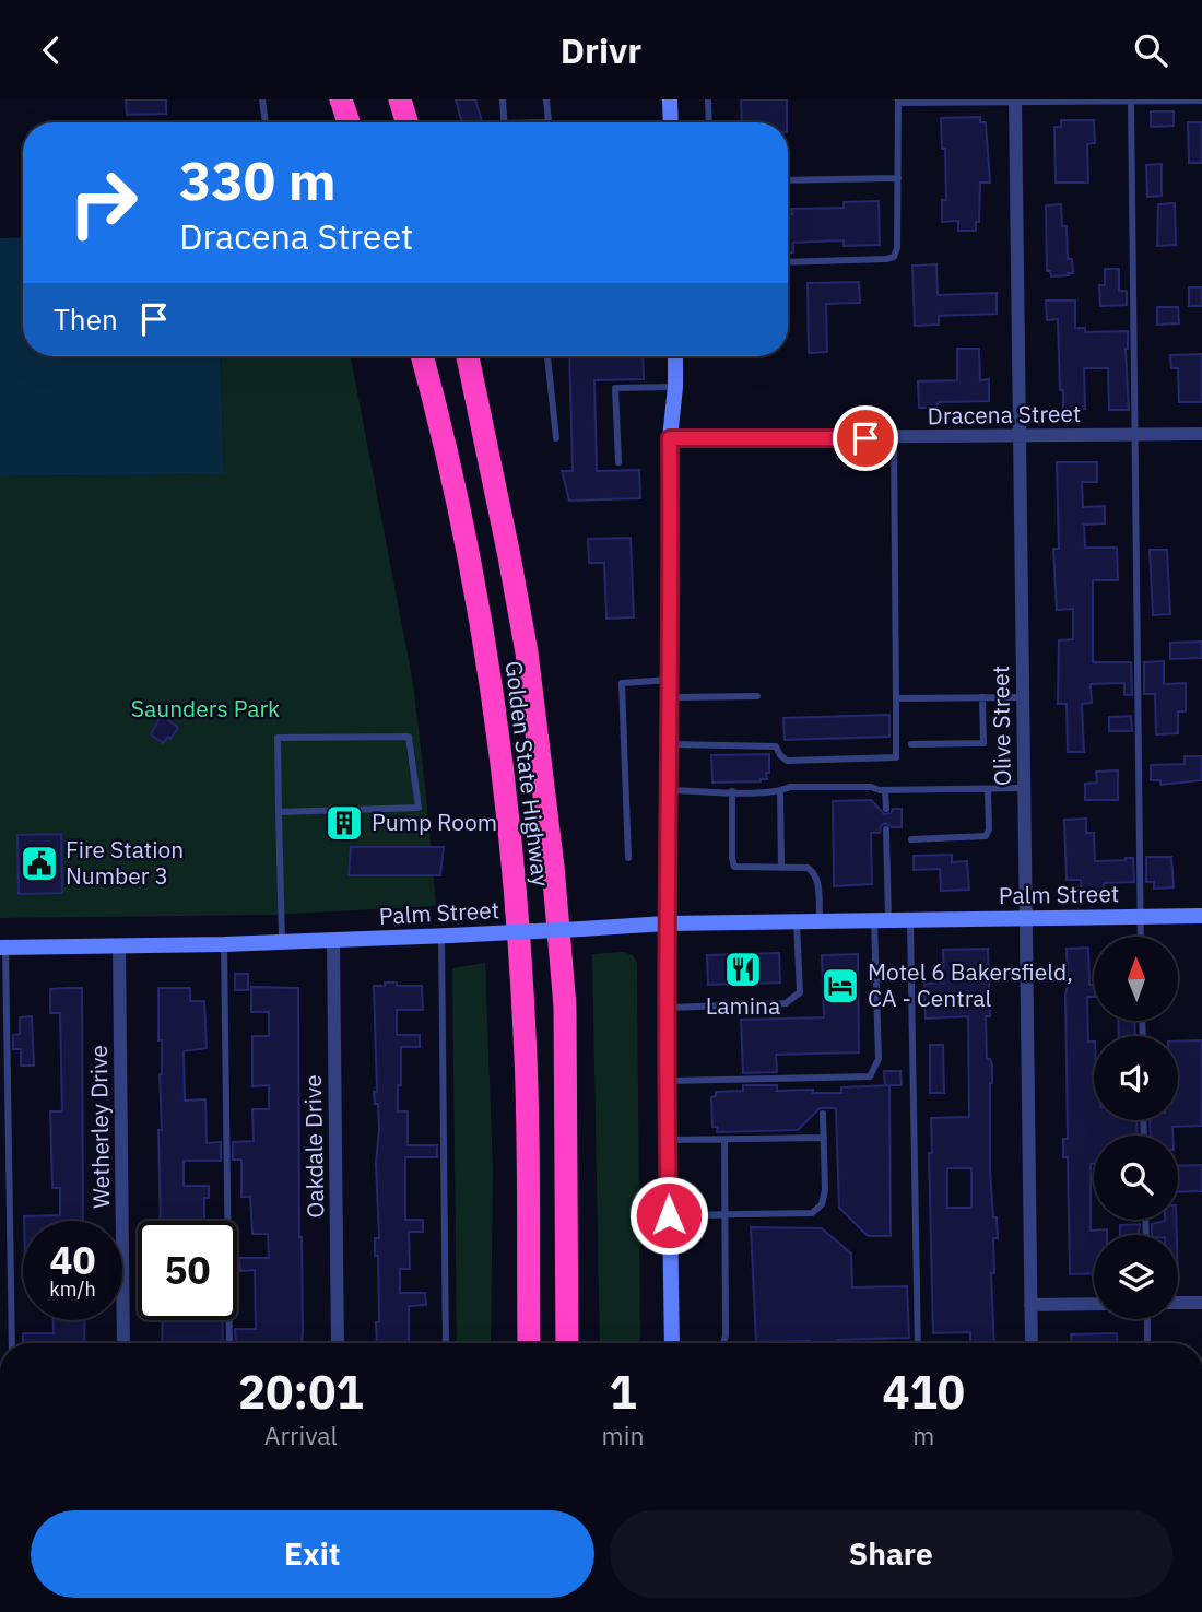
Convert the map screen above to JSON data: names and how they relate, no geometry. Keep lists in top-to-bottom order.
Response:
{
  "streets": {
    "highway": ["Golden State Highway"],
    "street": [
      "Dracena Street",
      "Olive Street",
      "Palm Street",
      "Wetherley Drive",
      "Oakdale Drive"
    ]
  },
  "crossings": [
    ["Dracena Street", "Olive Street"],
    ["Olive Street", "Palm Street"],
    ["Palm Street", "Wetherley Drive"],
    ["Palm Street", "Oakdale Drive"]
  ],
  "parks": ["Saunders Park"],
  "places": {
    "building": ["Pump Room"],
    "public building": ["Fire Station Number 3"],
    "restaurant": ["Lamina"],
    "hotel": ["Motel 6 Bakersfield, CA - Central"]
  },
  "north": "top",
  "page": {
    "header": "Drivr",
    "turn": ["330 m", "Dracena Street"],
    "then": "Then",
    "speed": "40 km/h",
    "limit": "50",
    "eta": [
      "20:01",
      "Arrival",
      "1",
      "min",
      "410",
      "m"
    ],
    "buttons": ["Exit", "Share"]
  }
}
